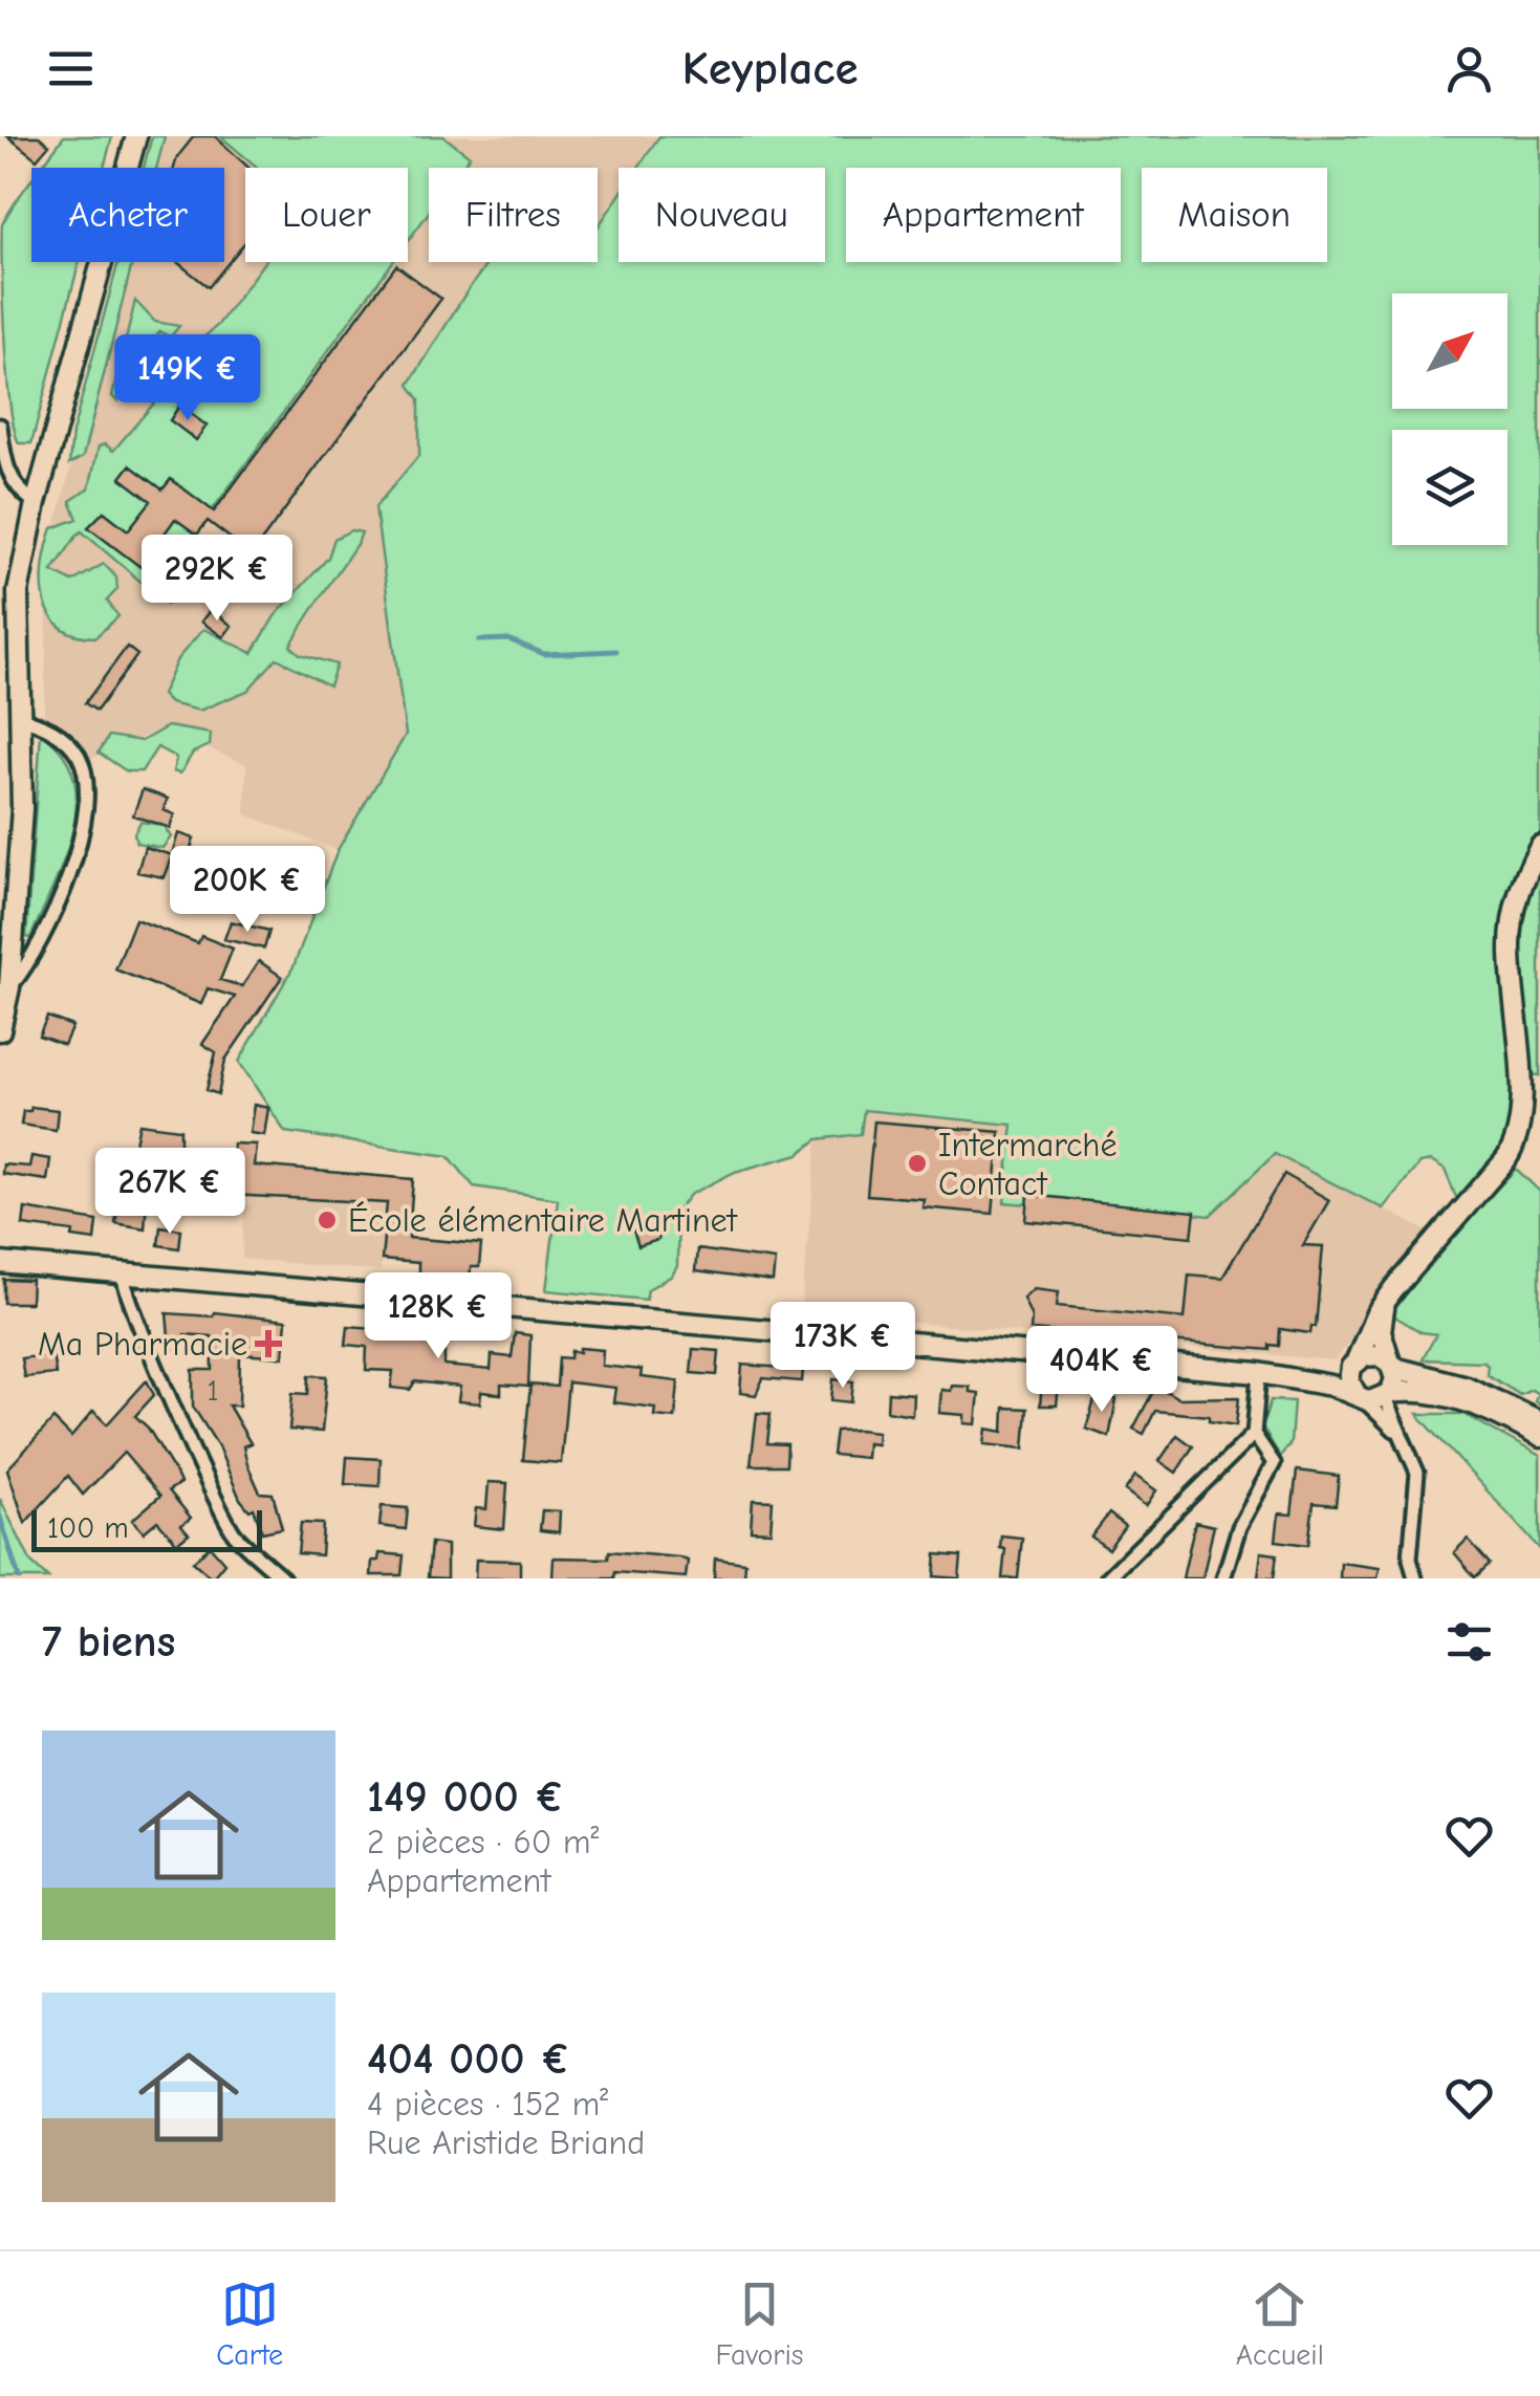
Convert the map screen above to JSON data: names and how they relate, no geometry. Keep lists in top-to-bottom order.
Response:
{
  "places": {
    "other": ["Intermarché Contact", "École élémentaire Martinet"],
    "health": ["Ma Pharmacie"]
  },
  "house_numbers": ["1"],
  "scale_bar": "100 m",
  "north": "top right",
  "page": {
    "header": "Keyplace",
    "chip": [
      "Acheter",
      "Louer",
      "Filtres",
      "Nouveau",
      "Appartement",
      "Maison"
    ],
    "price": [
      "149K €",
      "292K €",
      "200K €",
      "267K €",
      "128K €",
      "173K €",
      "404K €"
    ],
    "scale": "100 m",
    "heading": "7 biens",
    "list": [
      {
        "name": "149 000 €",
        "note": "2 pièces · 60 m² · Appartement"
      },
      {
        "name": "404 000 €",
        "note": "4 pièces · 152 m² · Rue Aristide Briand"
      }
    ],
    "tabs": ["Carte", "Favoris", "Accueil"]
  }
}
